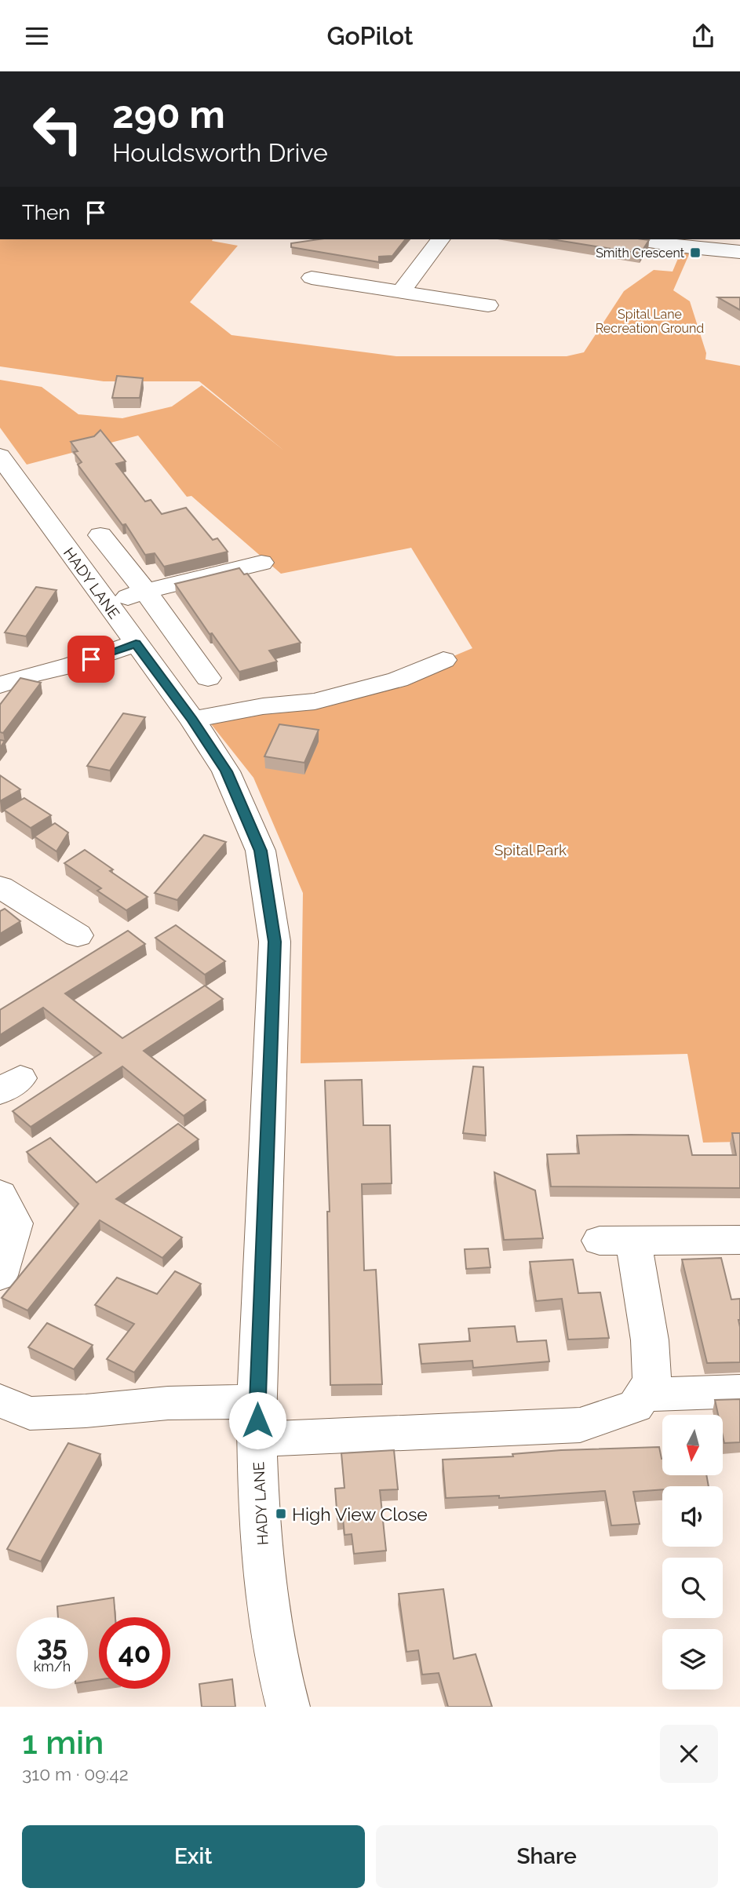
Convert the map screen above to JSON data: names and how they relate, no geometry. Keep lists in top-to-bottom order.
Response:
{
  "streets": {
    "street": ["HADY LANE"]
  },
  "parks": ["Spital Lane Recreation Ground", "Spital Park"],
  "places": {
    "transit": ["Smith Crescent", "High View Close"]
  },
  "north": "bottom",
  "page": {
    "header": "GoPilot",
    "turn": ["290 m", "Houldsworth Drive"],
    "then": "Then",
    "speed": "35 km/h",
    "limit": "40",
    "heading": ["1 min", "310 m · 09:42"],
    "buttons": ["Exit", "Share"]
  }
}
